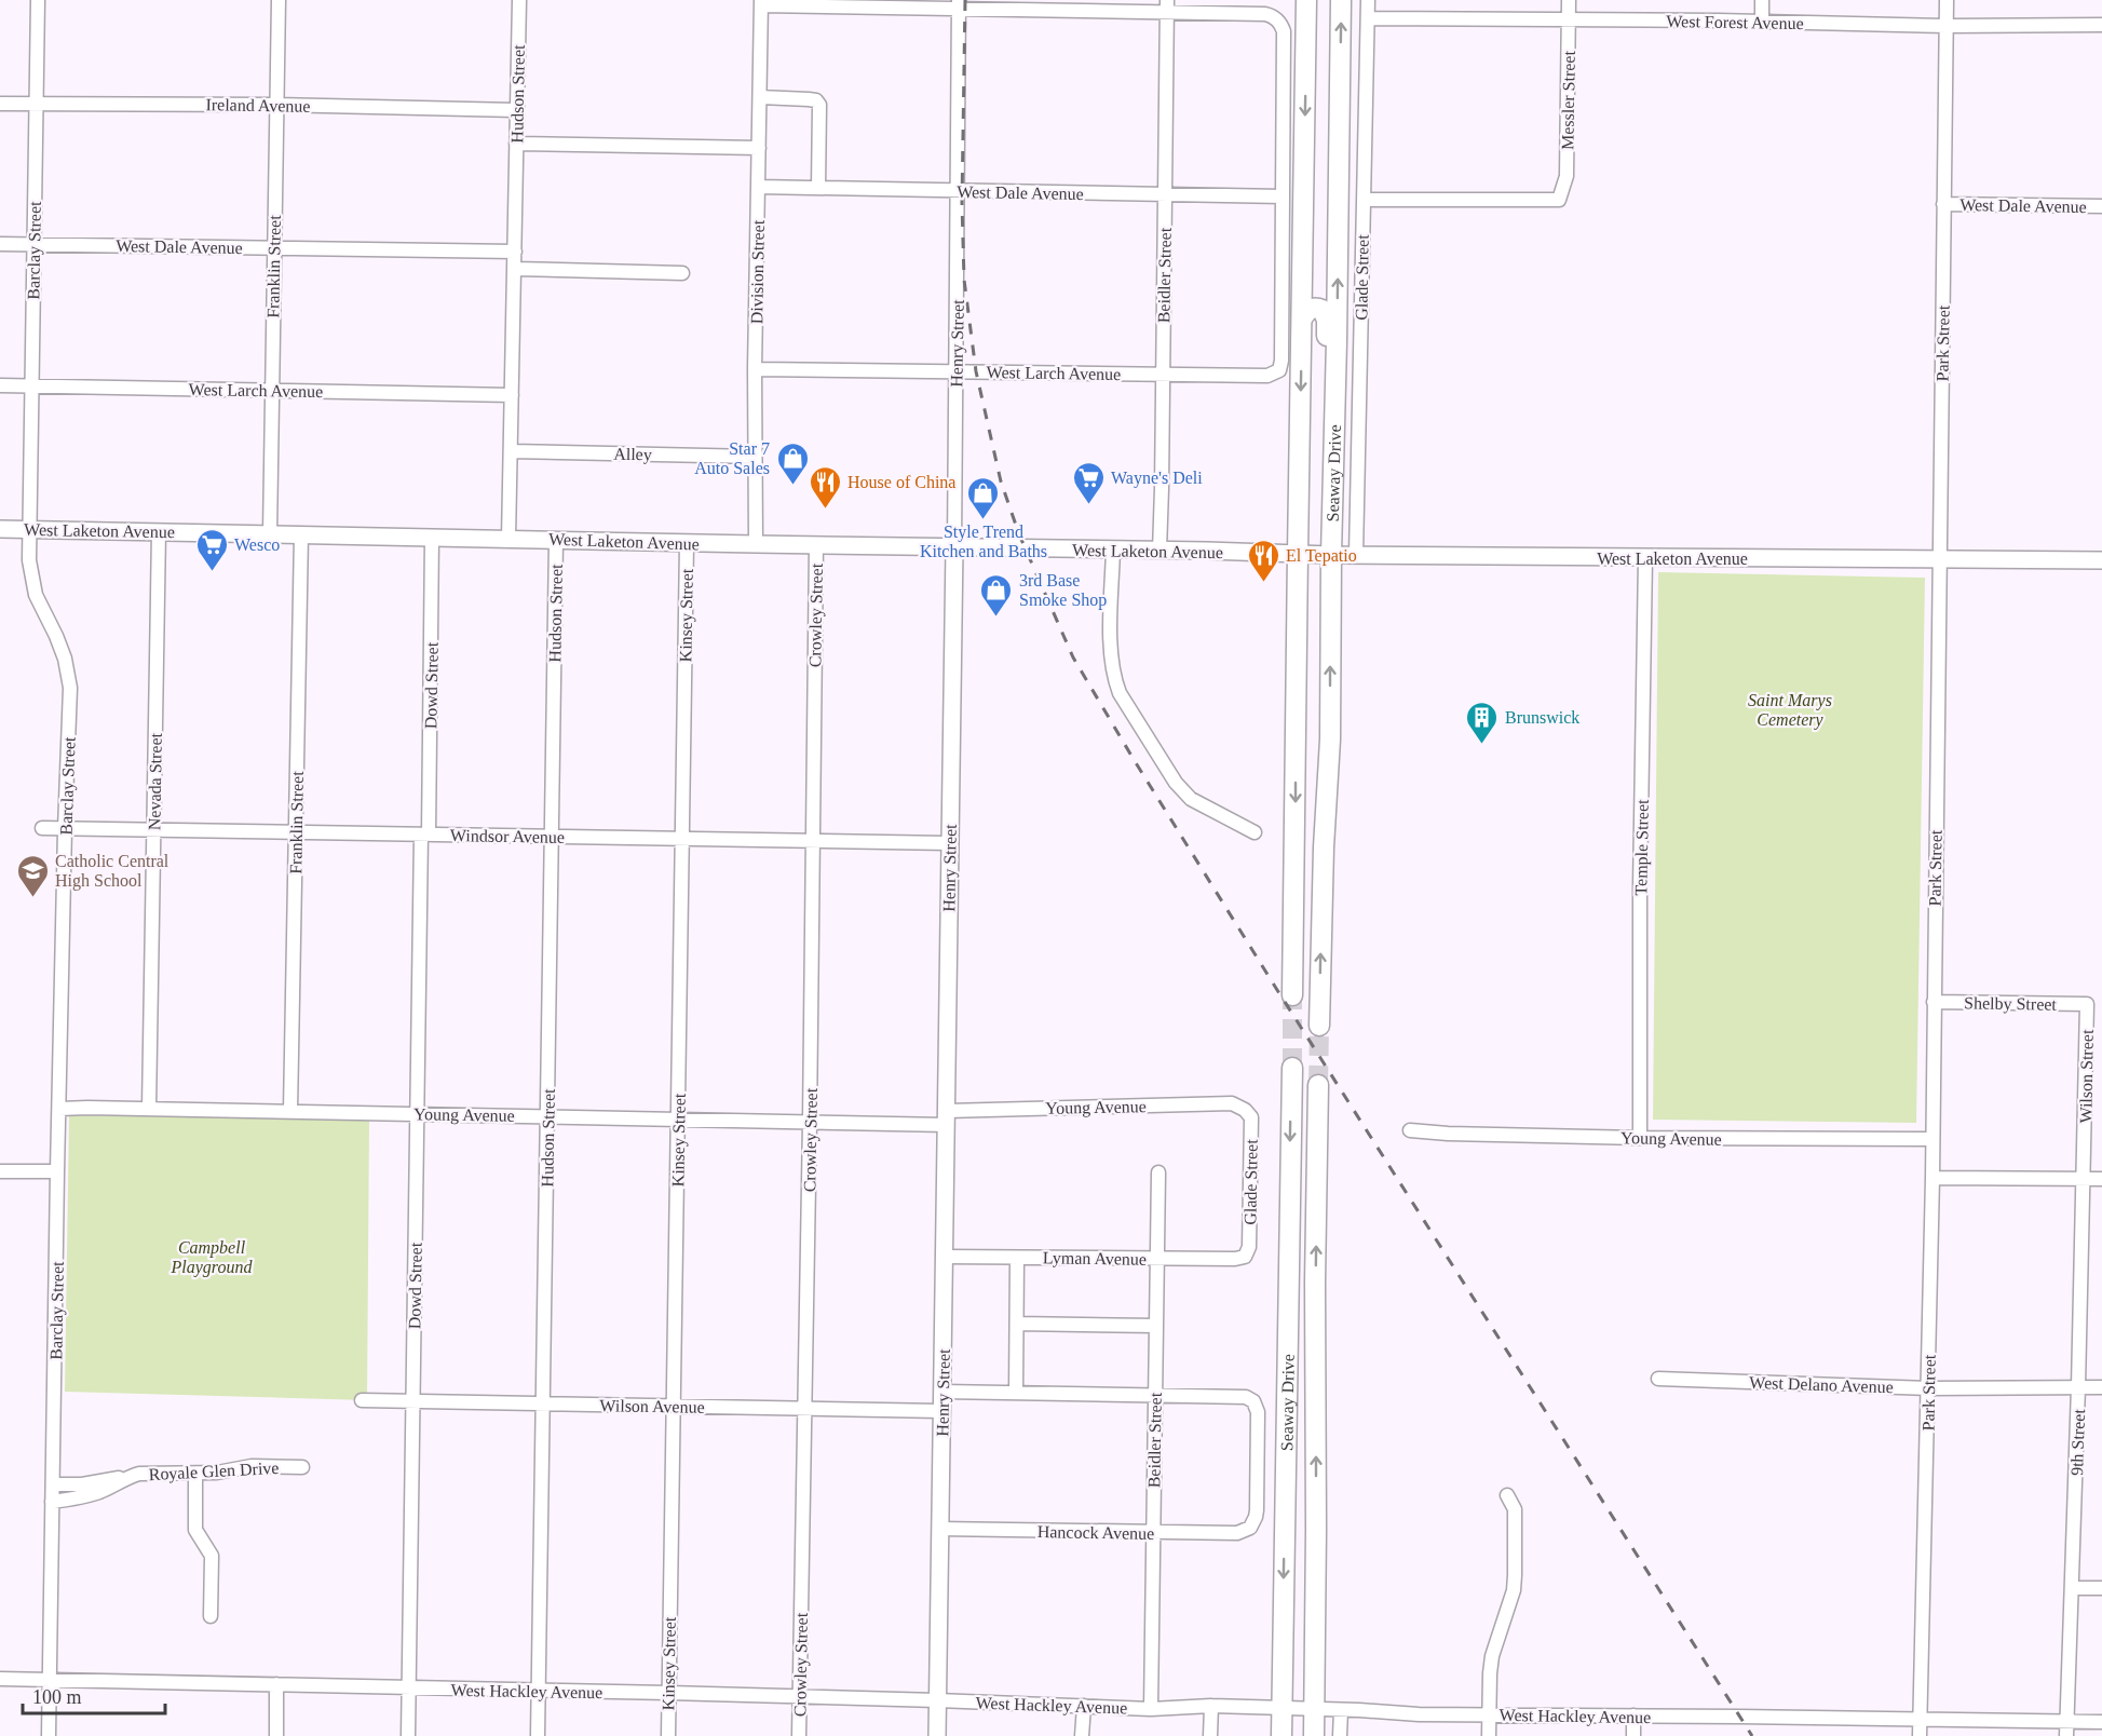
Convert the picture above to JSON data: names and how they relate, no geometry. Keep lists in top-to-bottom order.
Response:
{
  "streets": {
    "highway": ["Seaway Drive"],
    "main road": ["Henry Street", "West Laketon Avenue"],
    "street": [
      "West Forest Avenue",
      "Hudson Street",
      "Messler Street",
      "Ireland Avenue",
      "West Dale Avenue",
      "Barclay Street",
      "Franklin Street",
      "Division Street",
      "Beidler Street",
      "Glade Street",
      "Park Street",
      "West Larch Avenue",
      "Alley",
      "Kinsey Street",
      "Crowley Street",
      "Dowd Street",
      "Nevada Street",
      "Windsor Avenue",
      "Temple Street",
      "Shelby Street",
      "Wilson Street",
      "Young Avenue",
      "Lyman Avenue",
      "West Delano Avenue",
      "Wilson Avenue",
      "9th Street",
      "Royale Glen Drive",
      "Hancock Avenue",
      "West Hackley Avenue"
    ]
  },
  "crossings": [
    ["West Forest Avenue", "Messler Street"],
    ["West Forest Avenue", "Glade Street"],
    ["West Forest Avenue", "Park Street"],
    ["Hudson Street", "Ireland Avenue"],
    ["Hudson Street", "West Dale Avenue"],
    ["Hudson Street", "West Larch Avenue"],
    ["Hudson Street", "Alley"],
    ["Hudson Street", "West Laketon Avenue"],
    ["Hudson Street", "Windsor Avenue"],
    ["Hudson Street", "Young Avenue"],
    ["Hudson Street", "Wilson Avenue"],
    ["Hudson Street", "West Hackley Avenue"],
    ["Messler Street", "Glade Street"],
    ["Ireland Avenue", "Barclay Street"],
    ["Ireland Avenue", "Franklin Street"],
    ["West Dale Avenue", "Barclay Street"],
    ["West Dale Avenue", "Franklin Street"],
    ["West Dale Avenue", "Division Street"],
    ["West Dale Avenue", "Beidler Street"],
    ["West Dale Avenue", "Henry Street"],
    ["West Dale Avenue", "Park Street"],
    ["West Dale Avenue", "West Larch Avenue"],
    ["Barclay Street", "West Larch Avenue"],
    ["Barclay Street", "West Laketon Avenue"],
    ["Barclay Street", "Windsor Avenue"],
    ["Barclay Street", "Young Avenue"],
    ["Barclay Street", "Royale Glen Drive"],
    ["Barclay Street", "West Hackley Avenue"],
    ["Franklin Street", "West Larch Avenue"],
    ["Franklin Street", "West Laketon Avenue"],
    ["Franklin Street", "Windsor Avenue"],
    ["Franklin Street", "Young Avenue"],
    ["Division Street", "West Larch Avenue"],
    ["Division Street", "Alley"],
    ["Division Street", "West Laketon Avenue"],
    ["Beidler Street", "West Larch Avenue"],
    ["Beidler Street", "West Laketon Avenue"],
    ["Beidler Street", "Lyman Avenue"],
    ["Beidler Street", "Hancock Avenue"],
    ["Beidler Street", "West Hackley Avenue"],
    ["Glade Street", "West Laketon Avenue"],
    ["Glade Street", "Young Avenue"],
    ["Glade Street", "Lyman Avenue"],
    ["Henry Street", "West Larch Avenue"],
    ["Henry Street", "West Laketon Avenue"],
    ["Henry Street", "Windsor Avenue"],
    ["Henry Street", "Young Avenue"],
    ["Henry Street", "Lyman Avenue"],
    ["Henry Street", "Wilson Avenue"],
    ["Henry Street", "Hancock Avenue"],
    ["Henry Street", "West Hackley Avenue"],
    ["Park Street", "West Laketon Avenue"],
    ["Park Street", "Shelby Street"],
    ["Park Street", "Young Avenue"],
    ["Park Street", "West Delano Avenue"],
    ["Park Street", "West Hackley Avenue"],
    ["Seaway Drive", "West Laketon Avenue"],
    ["Seaway Drive", "West Hackley Avenue"],
    ["West Laketon Avenue", "Kinsey Street"],
    ["West Laketon Avenue", "Crowley Street"],
    ["West Laketon Avenue", "Dowd Street"],
    ["West Laketon Avenue", "Nevada Street"],
    ["West Laketon Avenue", "Temple Street"],
    ["Kinsey Street", "Windsor Avenue"],
    ["Kinsey Street", "Young Avenue"],
    ["Kinsey Street", "Wilson Avenue"],
    ["Kinsey Street", "West Hackley Avenue"],
    ["Crowley Street", "Windsor Avenue"],
    ["Crowley Street", "Young Avenue"],
    ["Crowley Street", "Wilson Avenue"],
    ["Crowley Street", "West Hackley Avenue"],
    ["Dowd Street", "Windsor Avenue"],
    ["Dowd Street", "Young Avenue"],
    ["Dowd Street", "Wilson Avenue"],
    ["Dowd Street", "West Hackley Avenue"],
    ["Nevada Street", "Windsor Avenue"],
    ["Nevada Street", "Young Avenue"],
    ["Temple Street", "Young Avenue"],
    ["Shelby Street", "Wilson Street"],
    ["Wilson Street", "9th Street"],
    ["West Delano Avenue", "9th Street"],
    ["9th Street", "West Hackley Avenue"]
  ],
  "parks": ["Saint Marys Cemetery", "Campbell Playground"],
  "places": {
    "shop": ["Star 7 Auto Sales", "Style Trend Kitchen and Baths", "3rd Base Smoke Shop"],
    "supermarket": ["Wayne's Deli", "Wesco"],
    "restaurant": ["House of China", "El Tepatio"],
    "building": ["Brunswick"],
    "school or university": ["Catholic Central High School"]
  },
  "scale_bar": "100 m"
}
